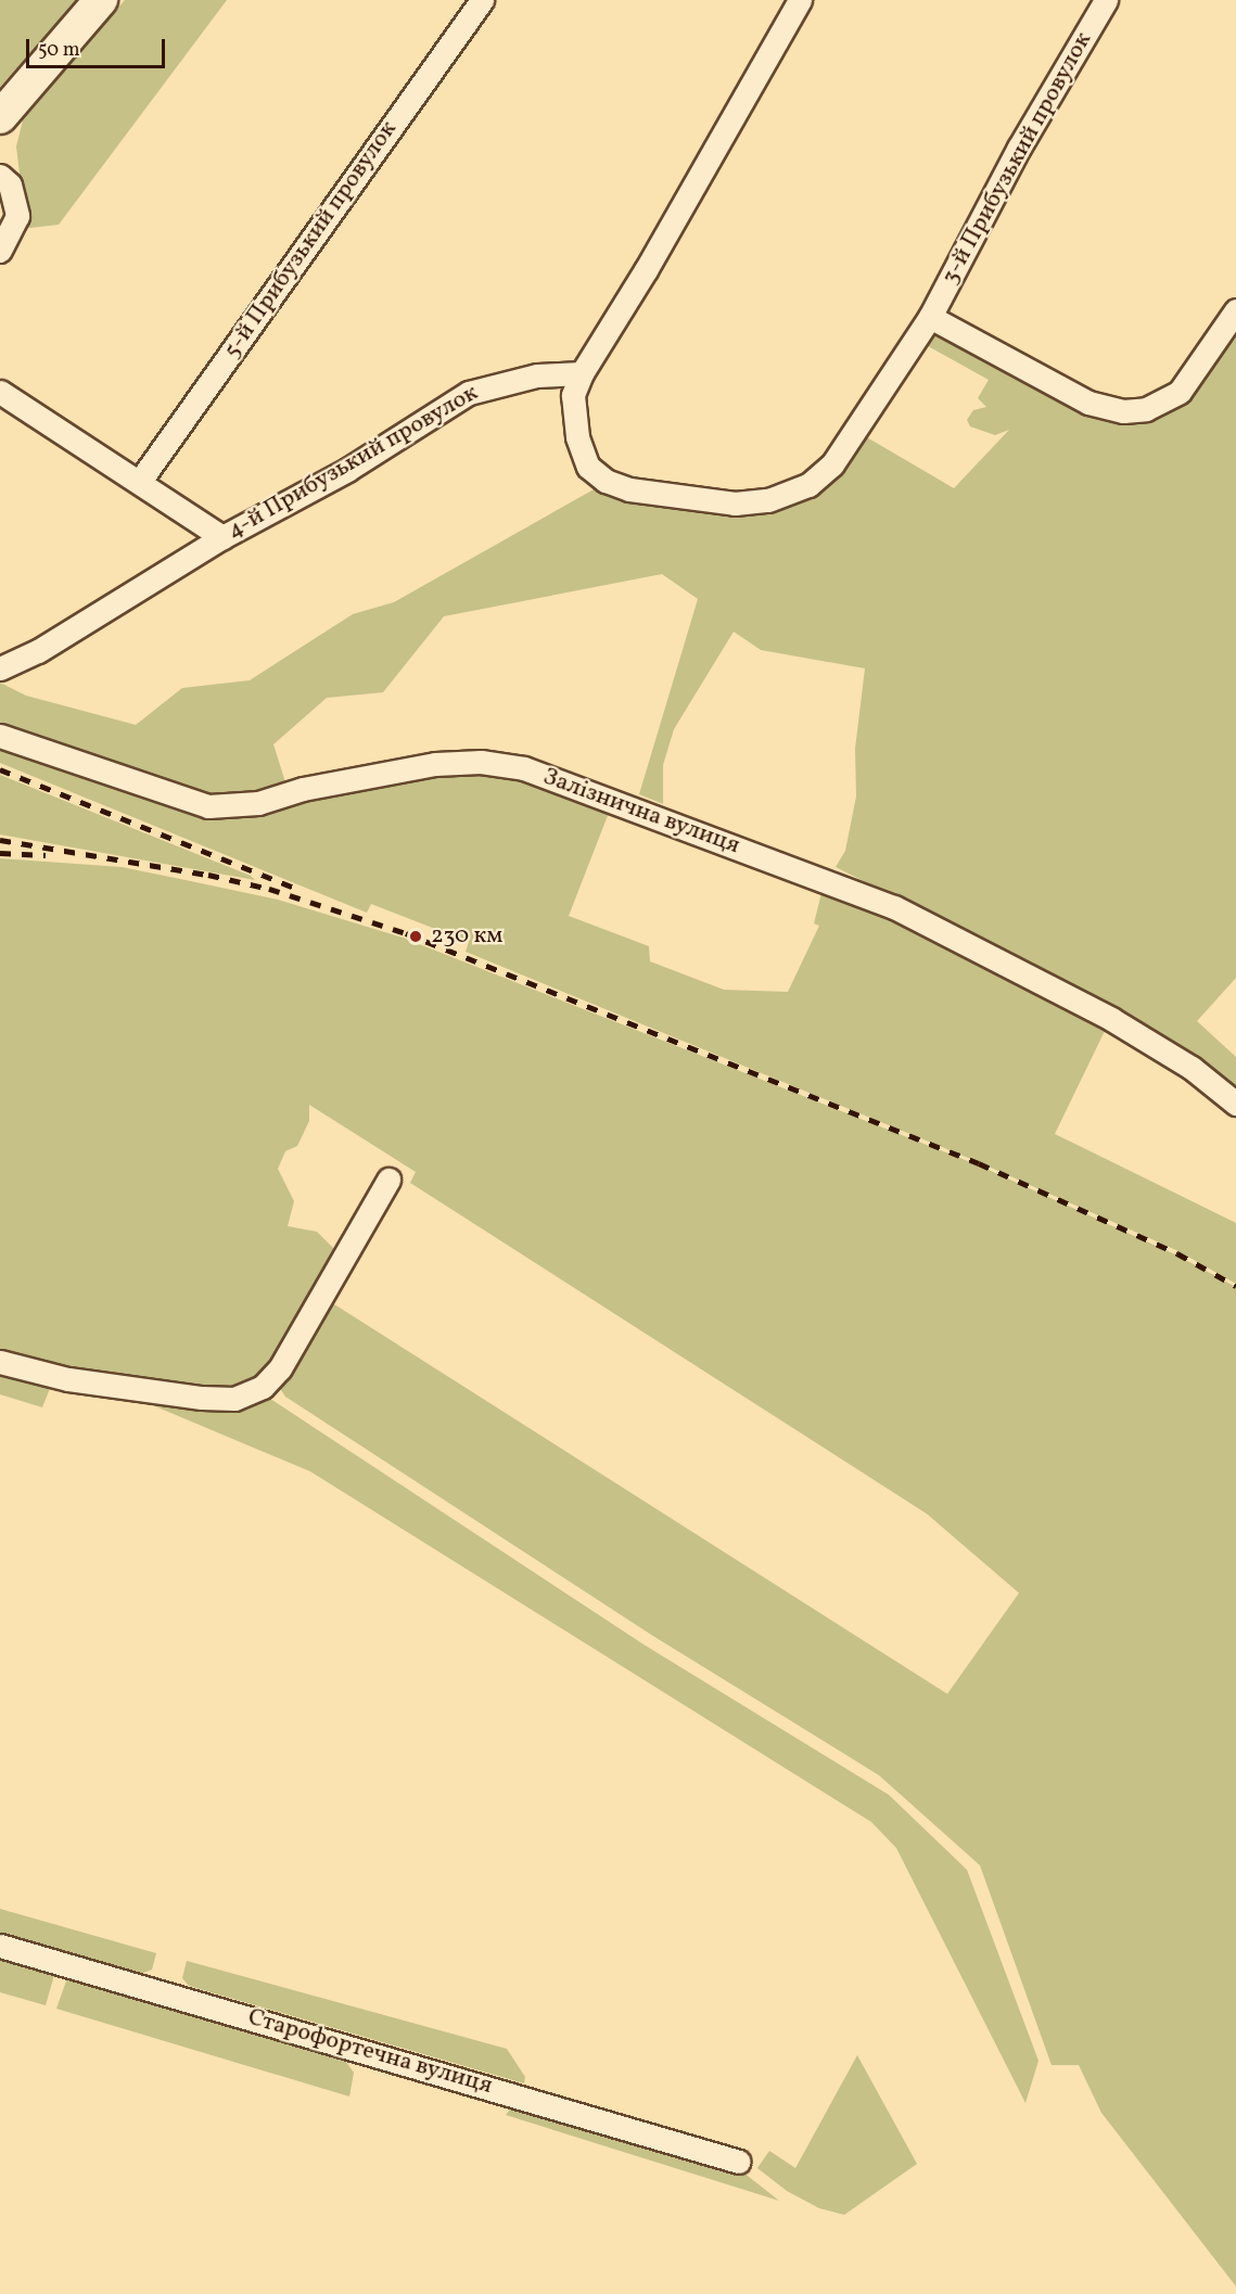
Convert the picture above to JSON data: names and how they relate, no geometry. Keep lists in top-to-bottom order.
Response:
{
  "streets": {
    "street": [
      "3-й Прибузький провулок",
      "5-й Прибузький провулок",
      "4-й Прибузький провулок",
      "Залізнична вулиця",
      "Старофортечна вулиця"
    ]
  },
  "crossings": [
    ["3-й Прибузький провулок", "4-й Прибузький провулок"]
  ],
  "places": ["230 км"],
  "scale_bar": "50 m"
}
